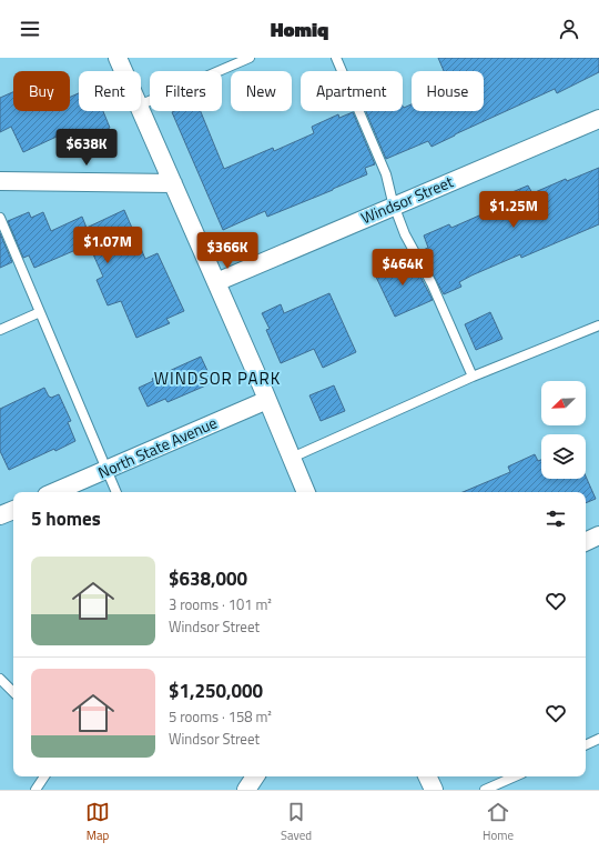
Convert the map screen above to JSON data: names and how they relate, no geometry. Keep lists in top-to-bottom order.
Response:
{
  "streets": {
    "street": ["Windsor Street", "North State Avenue"]
  },
  "districts": ["WINDSOR PARK"],
  "north": "bottom left",
  "page": {
    "header": "Homiq",
    "chip": [
      "Buy",
      "Rent",
      "Filters",
      "New",
      "Apartment",
      "House"
    ],
    "price": [
      "$638K",
      "$1.25M",
      "$1.07M",
      "$366K",
      "$464K"
    ],
    "heading": "5 homes",
    "list": [
      {
        "name": "$638,000",
        "note": "3 rooms · 101 m² · Windsor Street"
      },
      {
        "name": "$1,250,000",
        "note": "5 rooms · 158 m² · Windsor Street"
      }
    ],
    "tabs": ["Map", "Saved", "Home"]
  }
}
